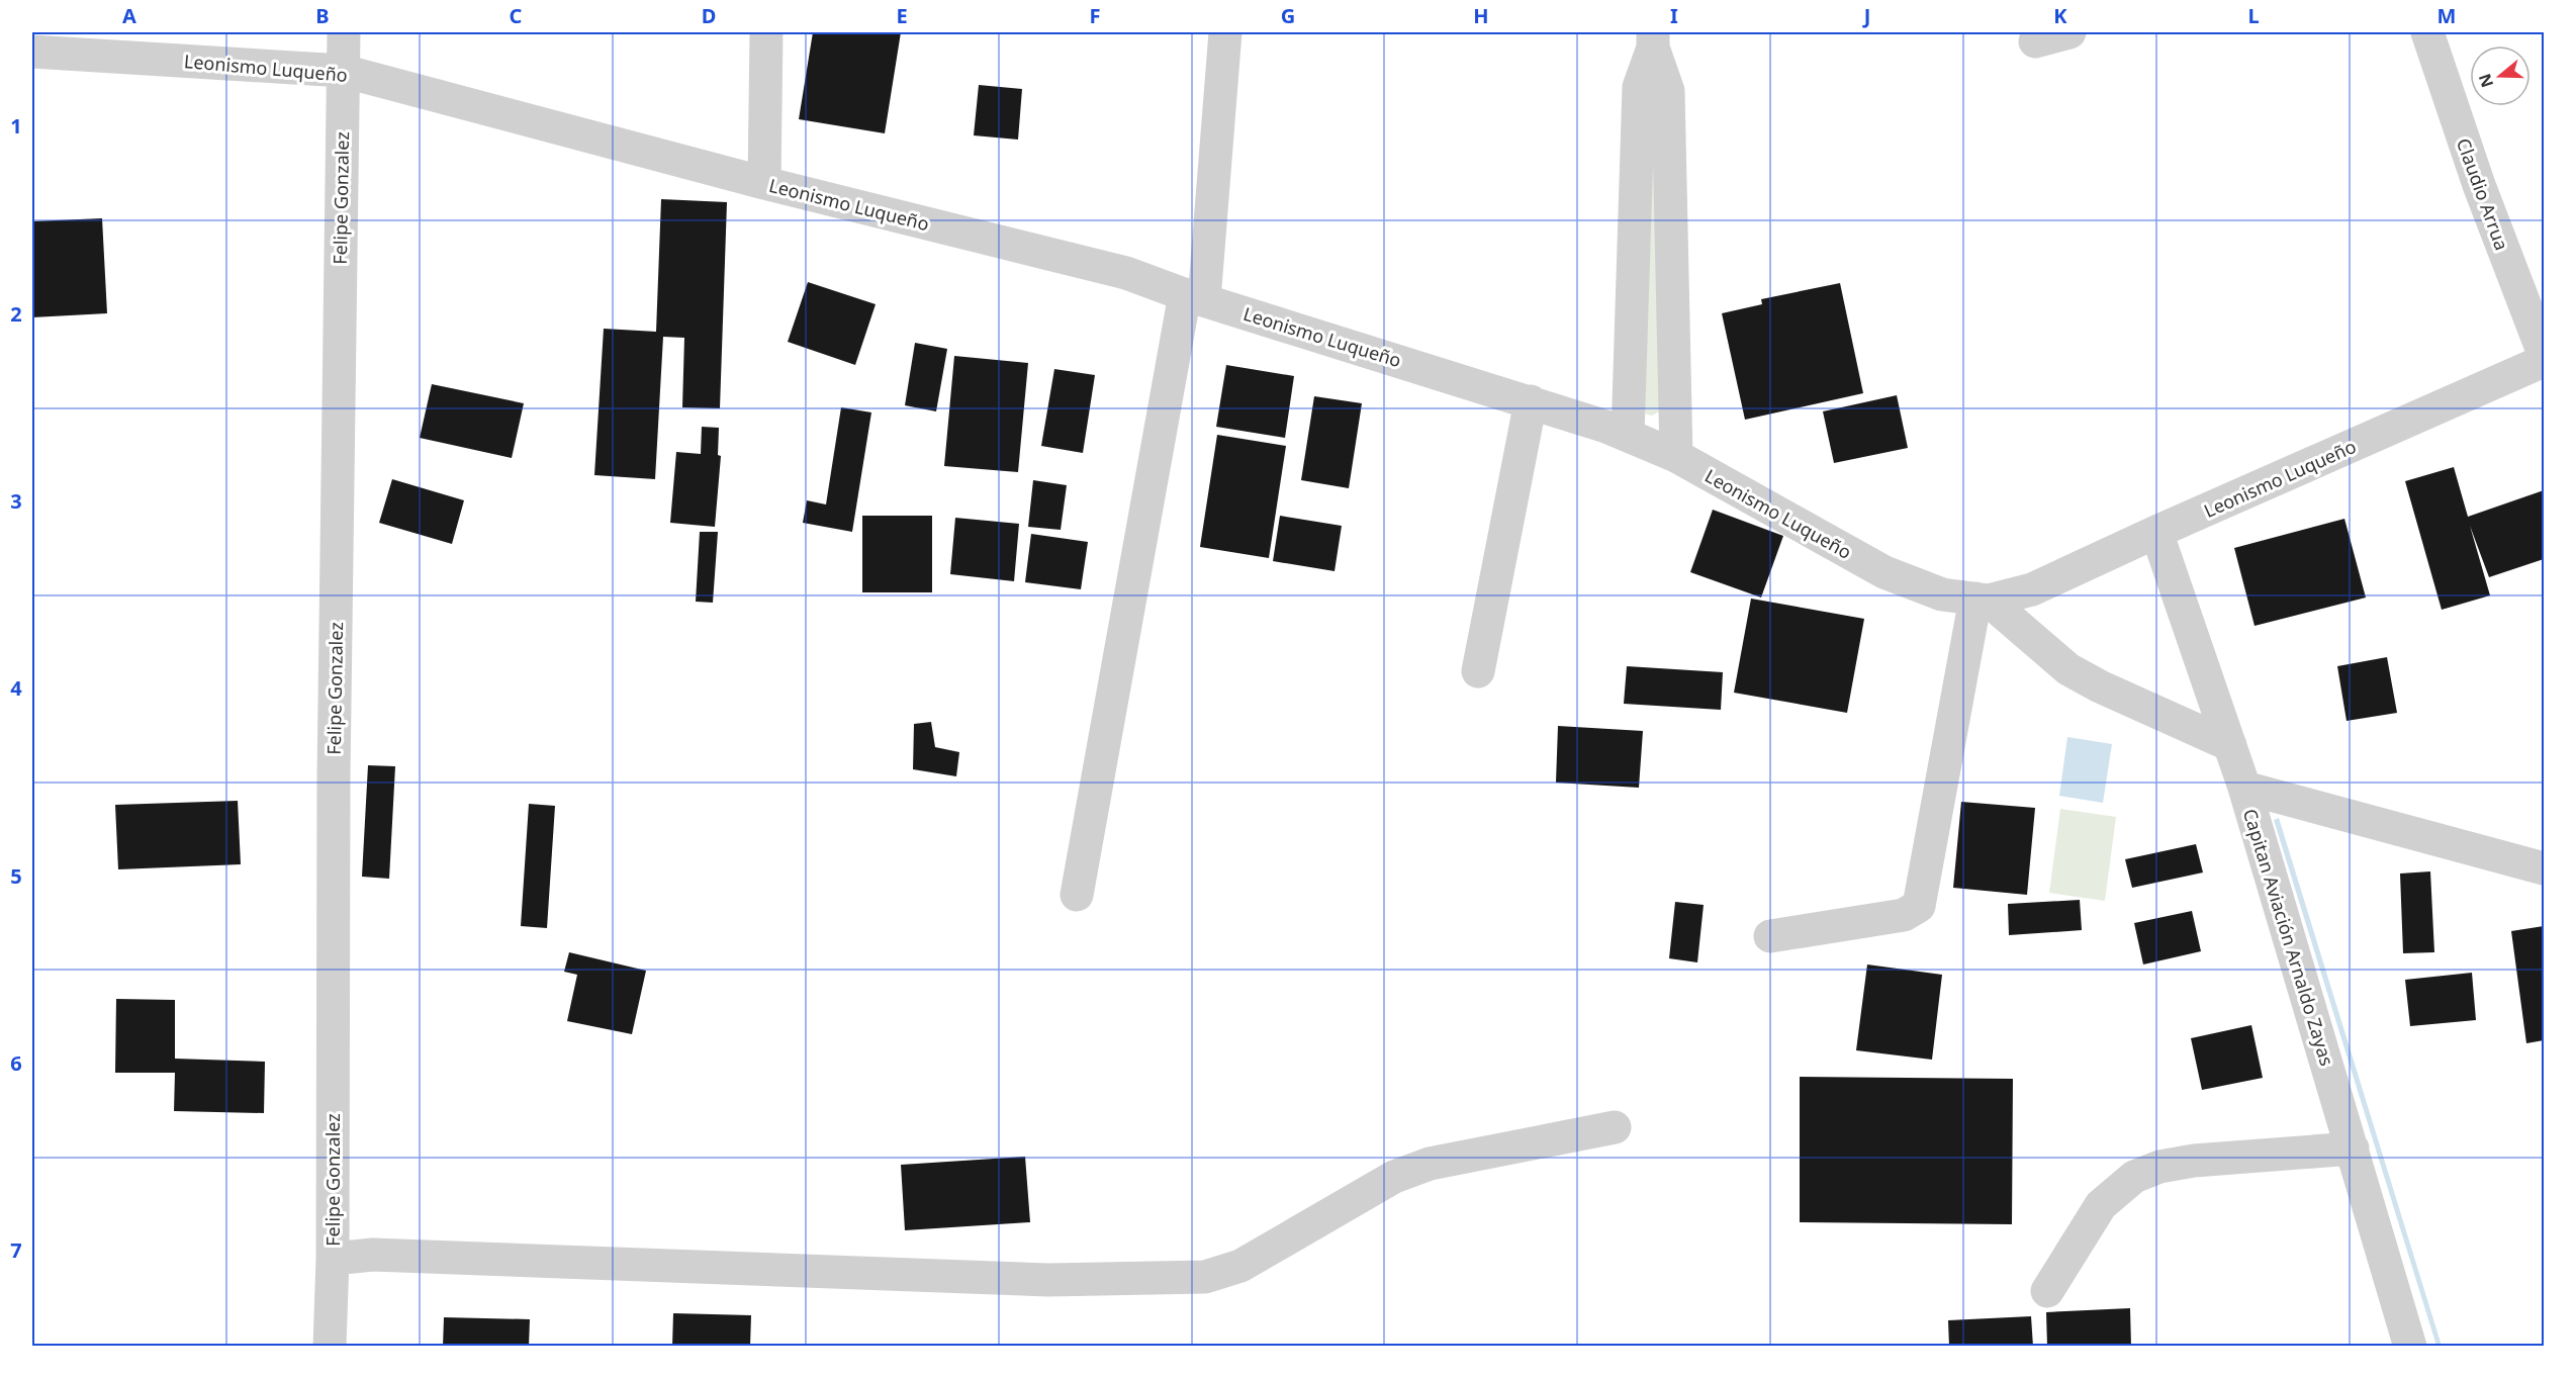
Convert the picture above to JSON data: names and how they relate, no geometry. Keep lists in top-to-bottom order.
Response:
{
  "streets": {
    "street": [
      "Leonismo Luqueño",
      "Claudio Arrua",
      "Felipe Gonzalez",
      "Capitan Aviación Arnaldo Zayas"
    ]
  },
  "crossings": [
    ["Leonismo Luqueño", "Felipe Gonzalez"],
    ["Leonismo Luqueño", "Capitan Aviación Arnaldo Zayas"]
  ],
  "north": "left",
  "grid": {
    "columns": [
      "A",
      "B",
      "C",
      "D",
      "E",
      "F",
      "G",
      "H",
      "I",
      "J",
      "K",
      "L",
      "M"
    ],
    "rows": [
      "1",
      "2",
      "3",
      "4",
      "5",
      "6",
      "7"
    ]
  }
}
